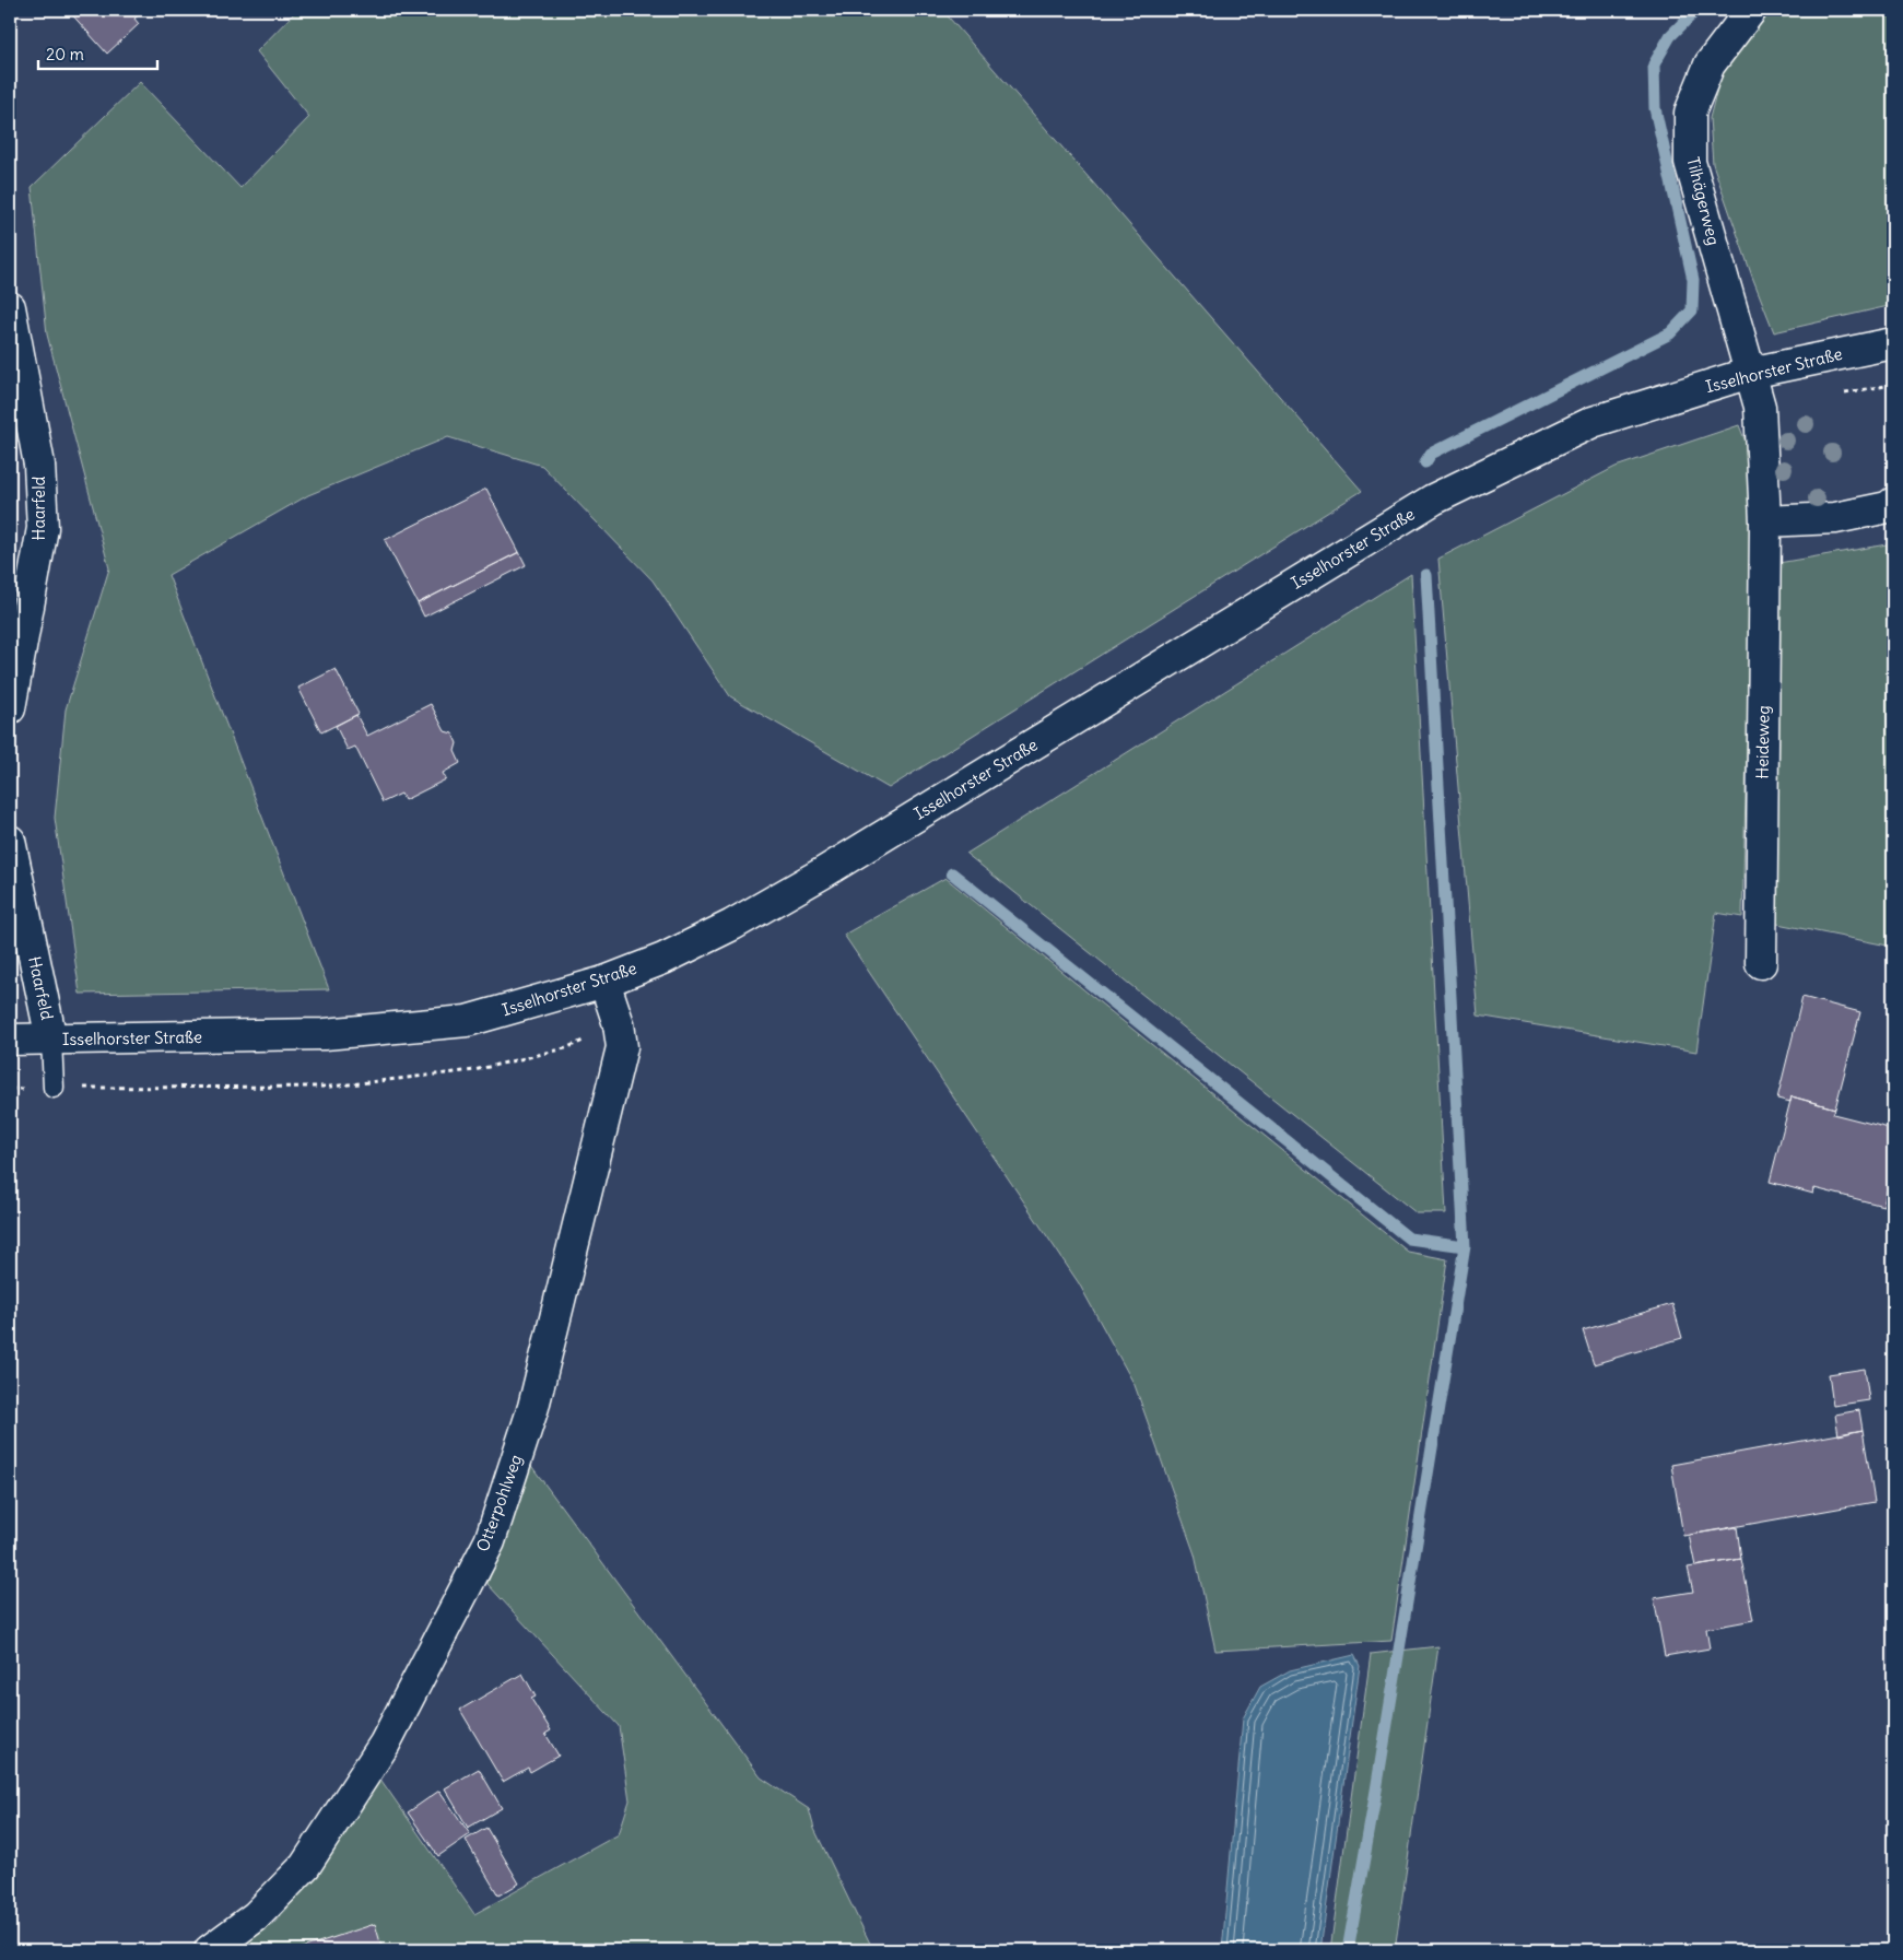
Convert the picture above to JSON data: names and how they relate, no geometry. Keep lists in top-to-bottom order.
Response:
{
  "streets": {
    "street": [
      "Tilhägerweg",
      "Isselhorster Straße",
      "Haarfeld",
      "Heideweg",
      "Otterpohlweg"
    ]
  },
  "crossings": [
    ["Tilhägerweg", "Isselhorster Straße"],
    ["Tilhägerweg", "Heideweg"],
    ["Isselhorster Straße", "Haarfeld"],
    ["Isselhorster Straße", "Heideweg"],
    ["Isselhorster Straße", "Otterpohlweg"]
  ],
  "scale_bar": "20 m"
}
